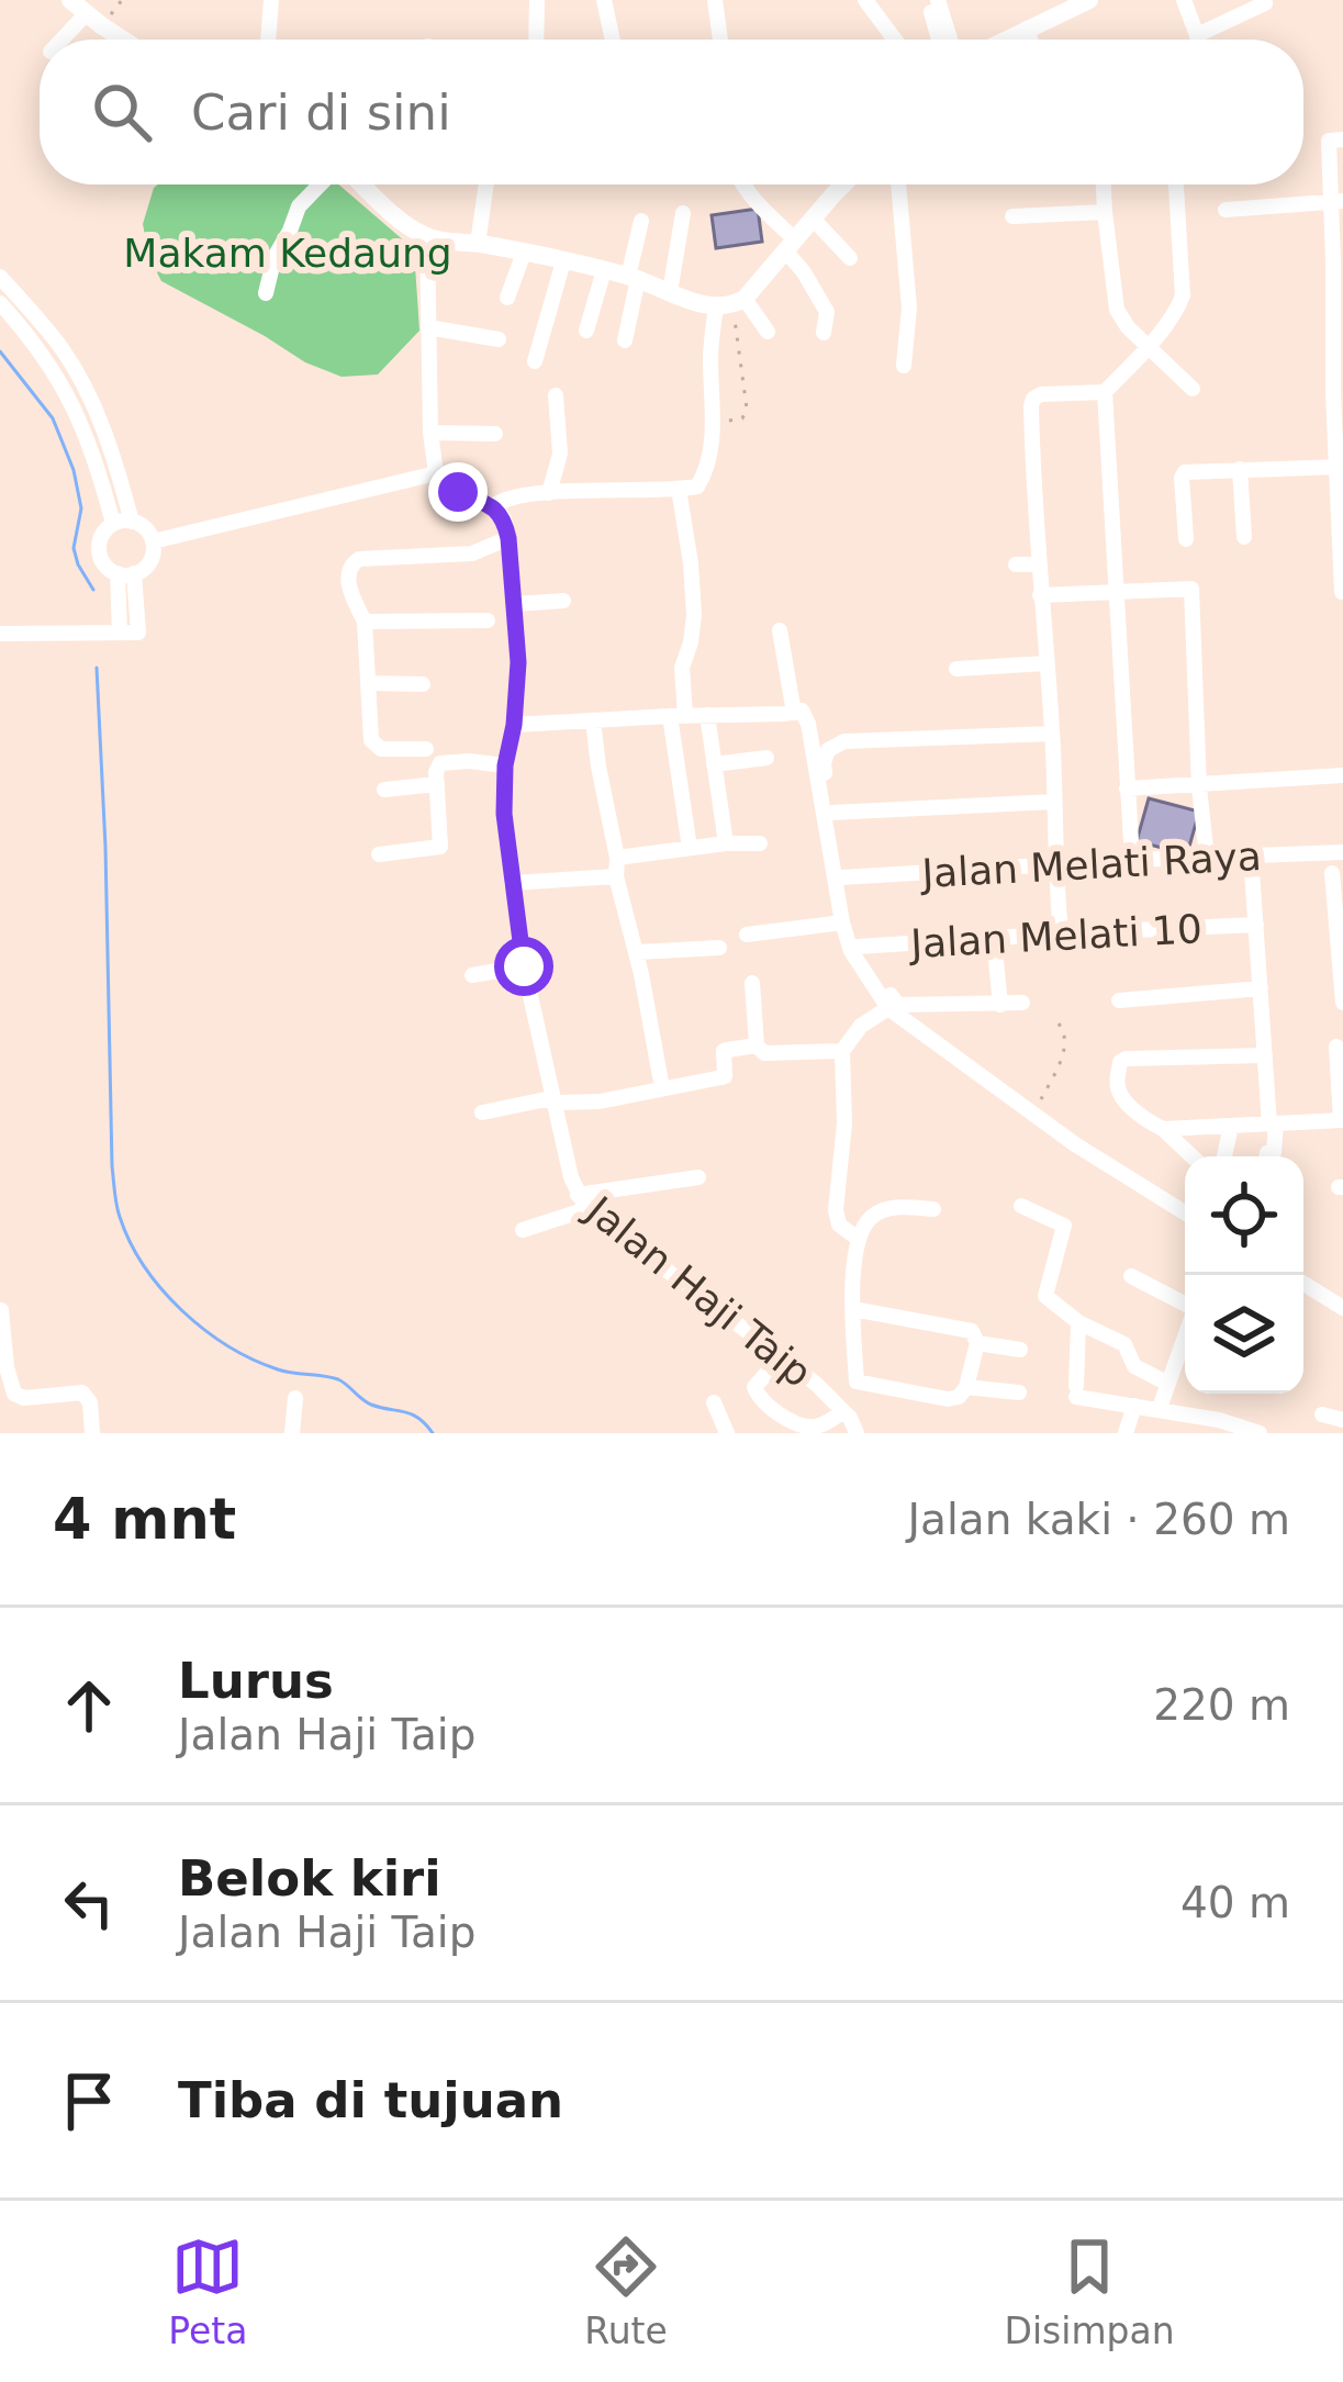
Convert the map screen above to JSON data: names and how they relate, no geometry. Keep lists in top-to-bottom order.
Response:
{
  "streets": {
    "street": ["Jalan Melati Raya", "Jalan Melati 10", "Jalan Haji Taip"]
  },
  "parks": ["Makam Kedaung"],
  "page": {
    "search": "Cari di sini",
    "heading": ["4 mnt", "Jalan kaki · 260 m"],
    "list": [
      ["Lurus", "Jalan Haji Taip", "220 m"],
      ["Belok kiri", "Jalan Haji Taip", "40 m"],
      "Tiba di tujuan"
    ],
    "nav": ["Peta", "Rute", "Disimpan"]
  }
}
